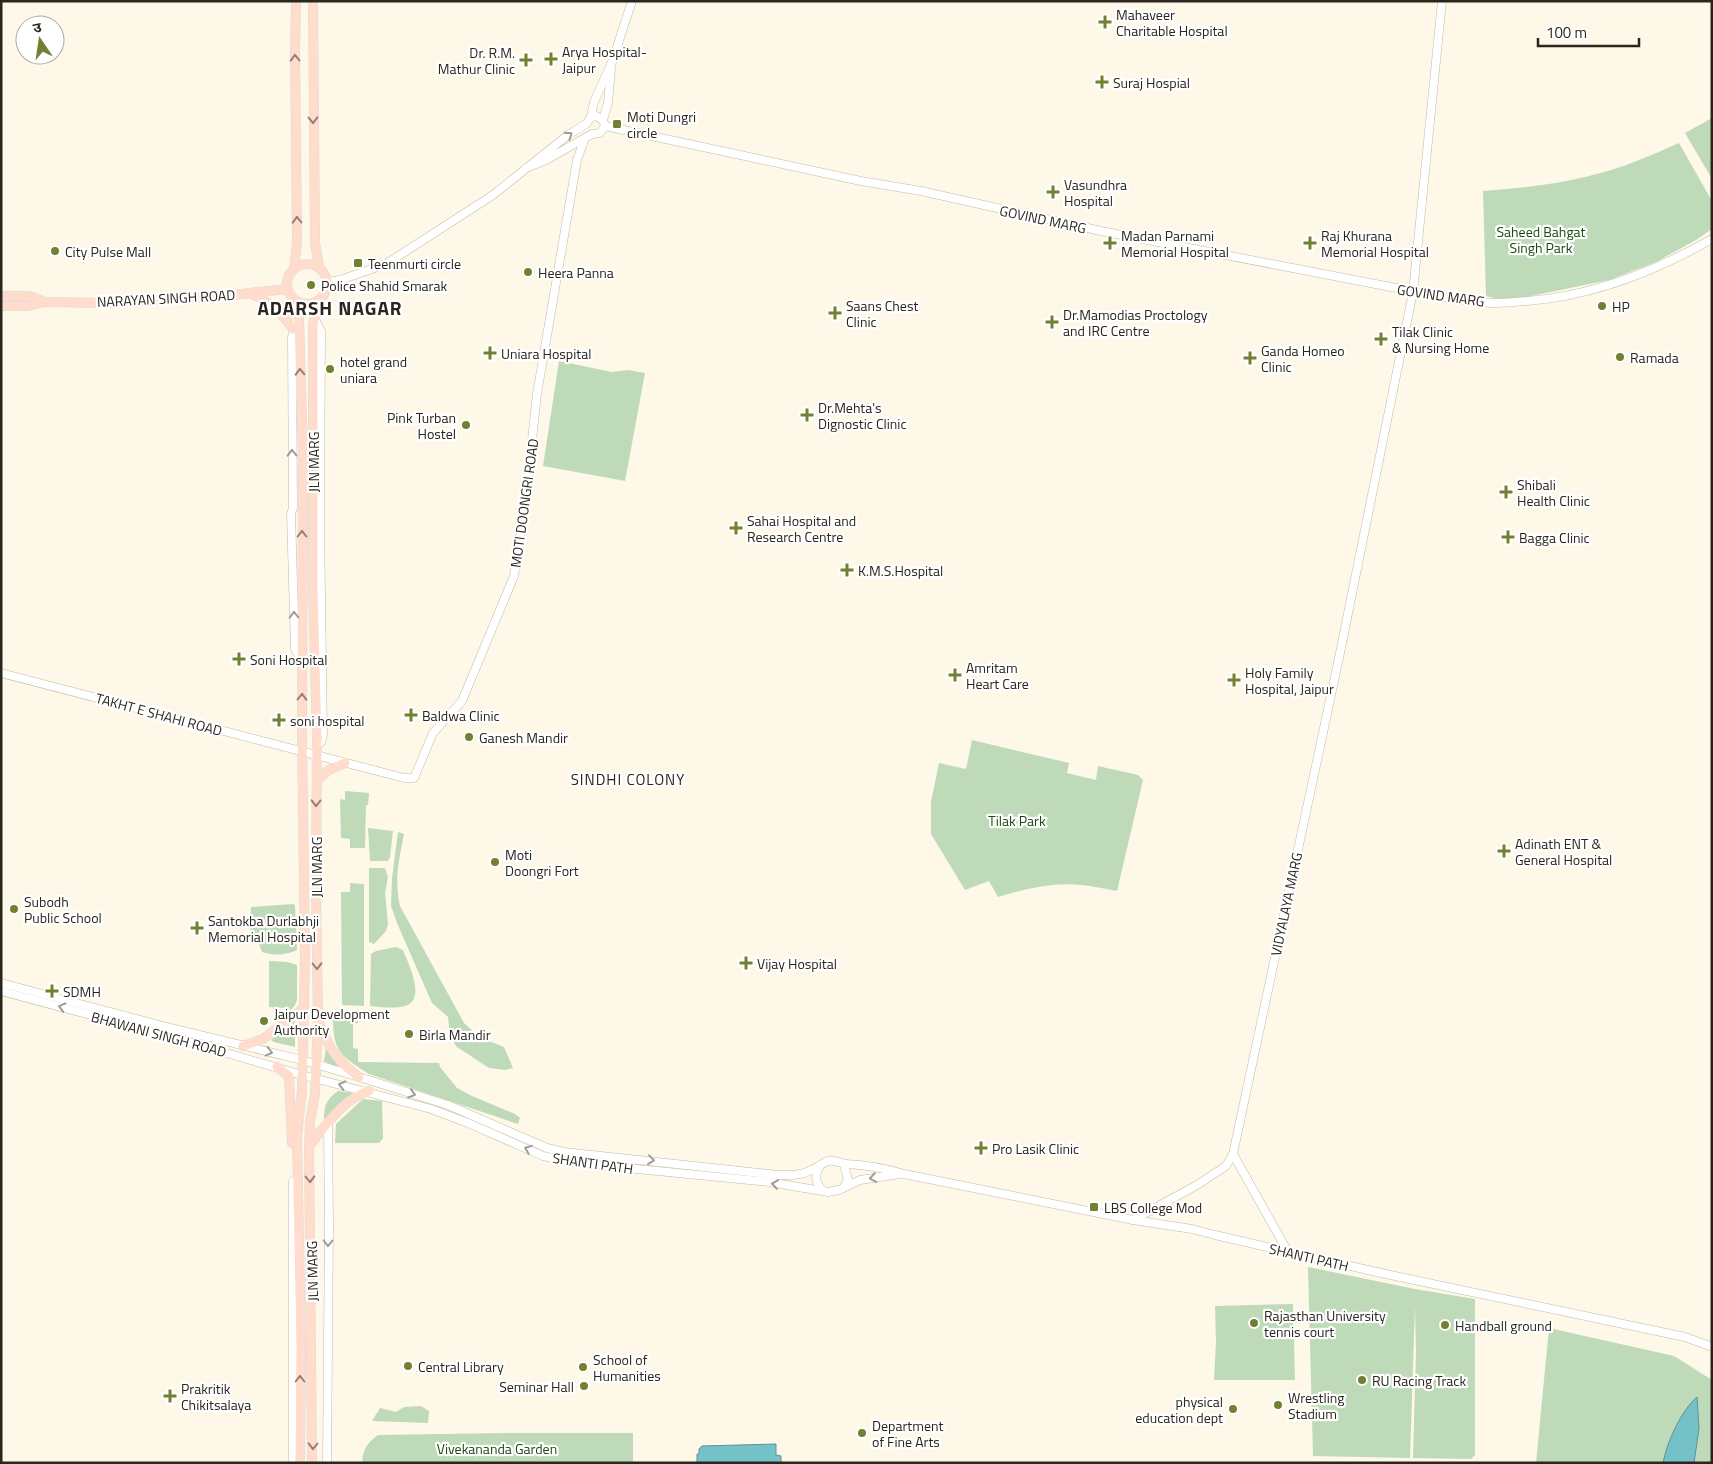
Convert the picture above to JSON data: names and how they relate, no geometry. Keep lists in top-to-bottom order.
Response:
{
  "streets": {
    "main road": ["NARAYAN SINGH ROAD", "JLN MARG"],
    "street": [
      "GOVIND MARG",
      "MOTI DOONGRI ROAD",
      "TAKHT E SHAHI ROAD",
      "VIDYALAYA MARG",
      "BHAWANI SINGH ROAD",
      "SHANTI PATH"
    ]
  },
  "crossings": [
    ["GOVIND MARG", "VIDYALAYA MARG"],
    ["NARAYAN SINGH ROAD", "JLN MARG"],
    ["JLN MARG", "MOTI DOONGRI ROAD"],
    ["JLN MARG", "TAKHT E SHAHI ROAD"],
    ["JLN MARG", "BHAWANI SINGH ROAD"],
    ["JLN MARG", "SHANTI PATH"],
    ["MOTI DOONGRI ROAD", "TAKHT E SHAHI ROAD"],
    ["BHAWANI SINGH ROAD", "SHANTI PATH"]
  ],
  "one_way": ["SHANTI PATH"],
  "districts": ["ADARSH NAGAR", "SINDHI COLONY"],
  "parks": ["Saheed Bahgat Singh Park", "Tilak Park", "Vivekananda Garden"],
  "places": {
    "health": [
      "Mahaveer Charitable Hospital",
      "Arya Hospital- Jaipur",
      "Dr. R.M. Mathur Clinic",
      "Suraj Hospial",
      "Vasundhra Hospital",
      "Madan Parnami Memorial Hospital",
      "Raj Khurana Memorial Hospital",
      "Saans Chest Clinic",
      "Dr.Mamodias Proctology and IRC Centre",
      "Tilak Clinic & Nursing Home",
      "Uniara Hospital",
      "Ganda Homeo Clinic",
      "Dr.Mehta's Dignostic Clinic",
      "Shibali Health Clinic",
      "Sahai Hospital and Research Centre",
      "Bagga Clinic",
      "K.M.S.Hospital",
      "Soni Hospital",
      "Amritam Heart Care",
      "Holy Family Hospital, Jaipur",
      "Baldwa Clinic",
      "soni hospital",
      "Adinath ENT & General Hospital",
      "Santokba Durlabhji Memorial Hospital",
      "Vijay Hospital",
      "SDMH",
      "Pro Lasik Clinic",
      "Prakritik Chikitsalaya"
    ],
    "transit": ["Moti Dungri circle", "Teenmurti circle", "LBS College Mod"],
    "other": [
      "City Pulse Mall",
      "Heera Panna",
      "Police Shahid Smarak",
      "HP",
      "Ramada",
      "hotel grand uniara",
      "Pink Turban Hostel",
      "Ganesh Mandir",
      "Moti Doongri Fort",
      "Subodh Public School",
      "Jaipur Development Authority",
      "Birla Mandir",
      "Rajasthan University tennis court",
      "Handball ground",
      "Central Library",
      "School of Humanities",
      "RU Racing Track",
      "Seminar Hall",
      "Wrestling Stadium",
      "physical education dept",
      "Department of Fine Arts"
    ]
  },
  "scale_bar": "100 m",
  "north": "top"
}
